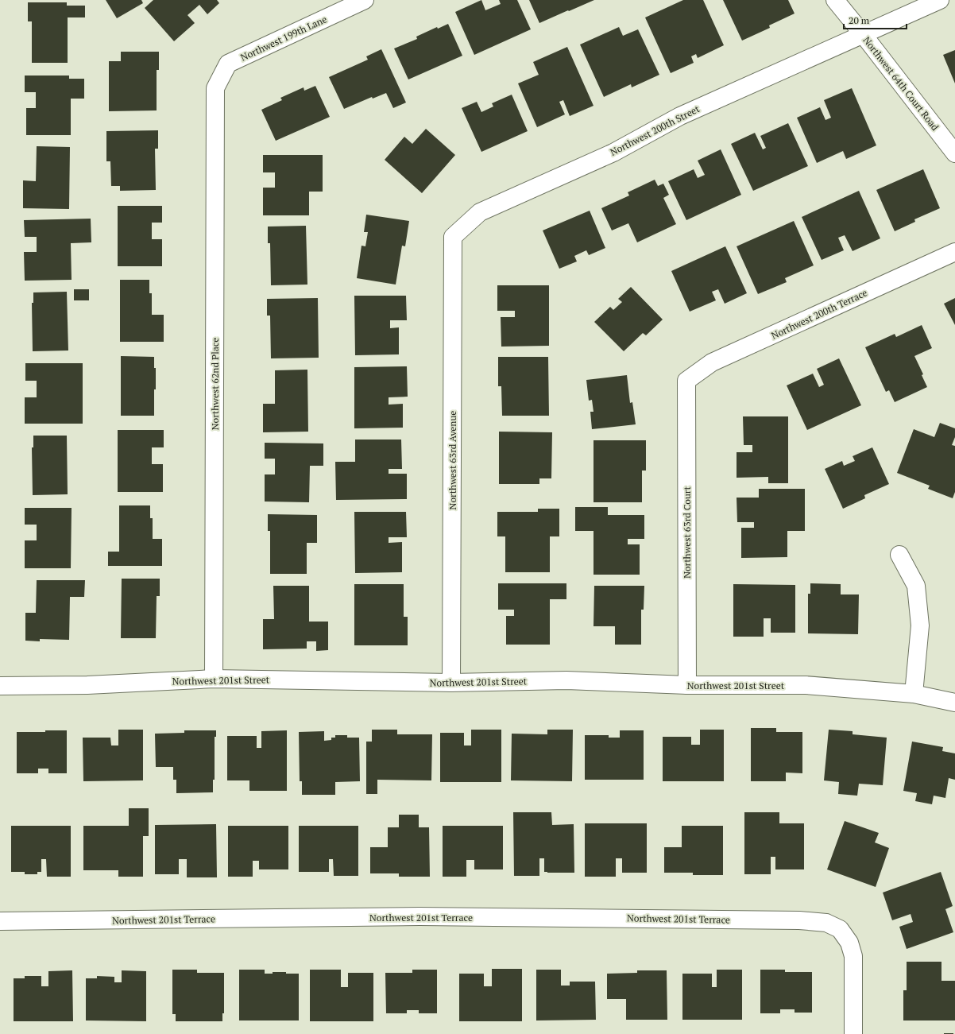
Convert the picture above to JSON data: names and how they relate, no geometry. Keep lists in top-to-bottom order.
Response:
{
  "streets": {
    "street": [
      "Northwest 199th Lane",
      "Northwest 64th Court Road",
      "Northwest 200th Street",
      "Northwest 200th Terrace",
      "Northwest 62nd Place",
      "Northwest 63rd Avenue",
      "Northwest 63rd Court",
      "Northwest 201st Street",
      "Northwest 201st Terrace"
    ]
  },
  "crossings": [
    ["Northwest 199th Lane", "Northwest 62nd Place"],
    ["Northwest 64th Court Road", "Northwest 200th Street"],
    ["Northwest 200th Street", "Northwest 63rd Avenue"],
    ["Northwest 200th Terrace", "Northwest 63rd Court"],
    ["Northwest 62nd Place", "Northwest 201st Street"],
    ["Northwest 63rd Avenue", "Northwest 201st Street"],
    ["Northwest 63rd Court", "Northwest 201st Street"]
  ],
  "scale_bar": "20 m"
}
